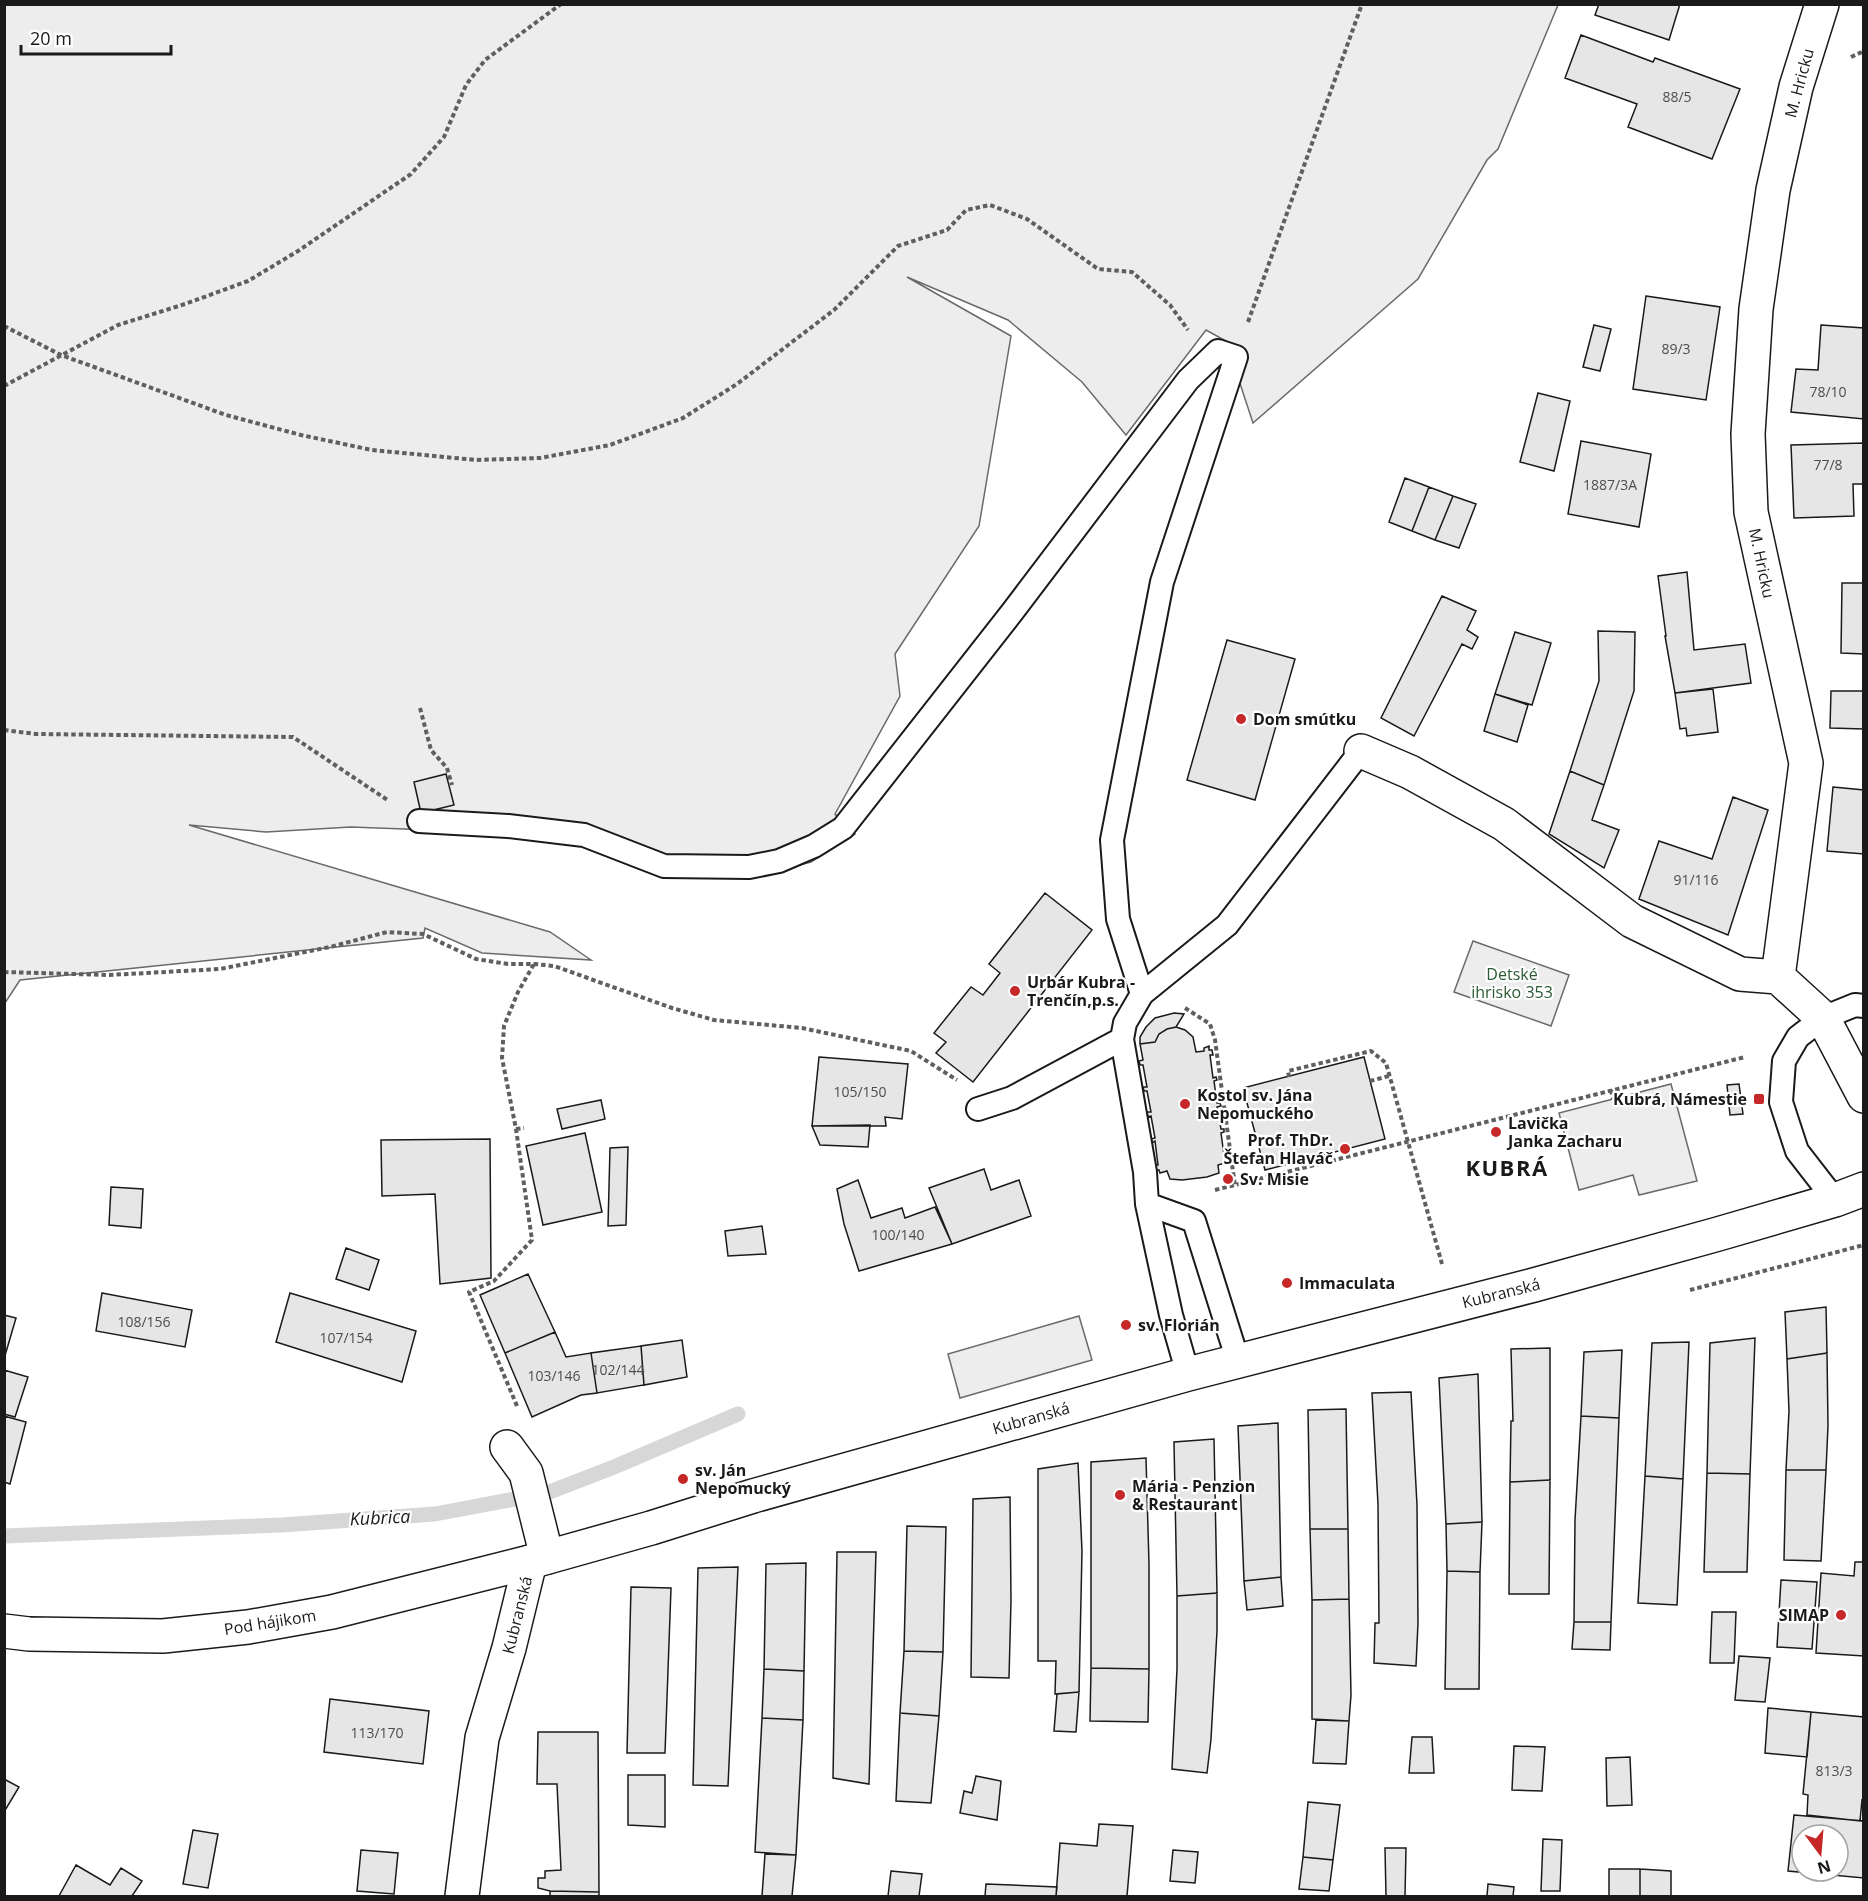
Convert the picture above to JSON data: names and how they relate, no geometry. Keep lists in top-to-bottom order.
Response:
{
  "streets": {
    "street": ["M. Hricku", "Kubranská", "Pod hájikom"]
  },
  "crossings": [
    ["Kubranská", "Pod hájikom"]
  ],
  "districts": ["KUBRÁ"],
  "water": ["Kubrica"],
  "parks": ["Detské ihrisko 353"],
  "places": {
    "other": [
      "Dom smútku",
      "Urbár Kubra - Trenčín,p.s.",
      "Kostol sv. Jána Nepomuckého",
      "Lavička Janka Zacharu",
      "Prof. ThDr. Štefan Hlaváč",
      "Sv. Misie",
      "Immaculata",
      "sv. Florián",
      "sv. Ján Nepomucký",
      "Mária - Penzion & Restaurant",
      "SIMAP"
    ],
    "transit": ["Kubrá, Námestie"]
  },
  "house_numbers": [
    "88/5",
    "89/3",
    "78/10",
    "77/8",
    "1887/3A",
    "91/116",
    "105/150",
    "100/140",
    "108/156",
    "107/154",
    "102/144",
    "103/146",
    "113/170",
    "813/3"
  ],
  "scale_bar": "20 m",
  "north": "bottom"
}
